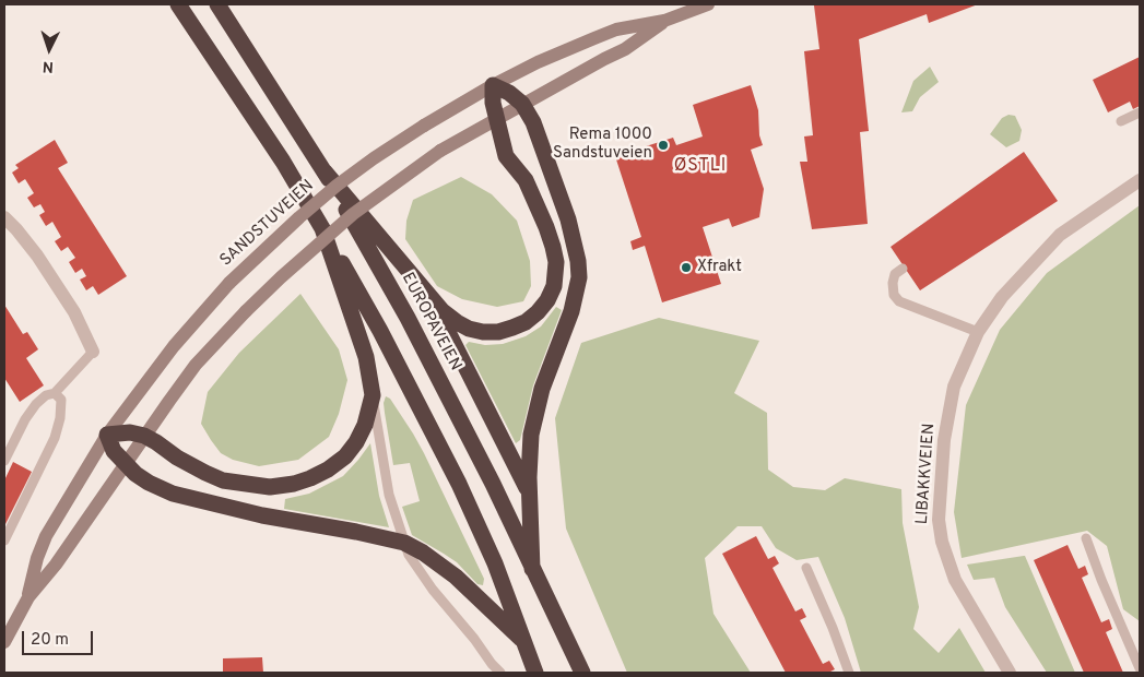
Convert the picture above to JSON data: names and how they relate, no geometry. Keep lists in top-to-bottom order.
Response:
{
  "streets": {
    "highway": ["EUROPAVEIEN"],
    "main road": ["SANDSTUVEIEN"],
    "street": ["LIBAKKVEIEN"]
  },
  "districts": ["ØSTLI"],
  "places": ["Rema 1000 Sandstuveien", "Xfrakt"],
  "scale_bar": "20 m",
  "north": "bottom"
}
